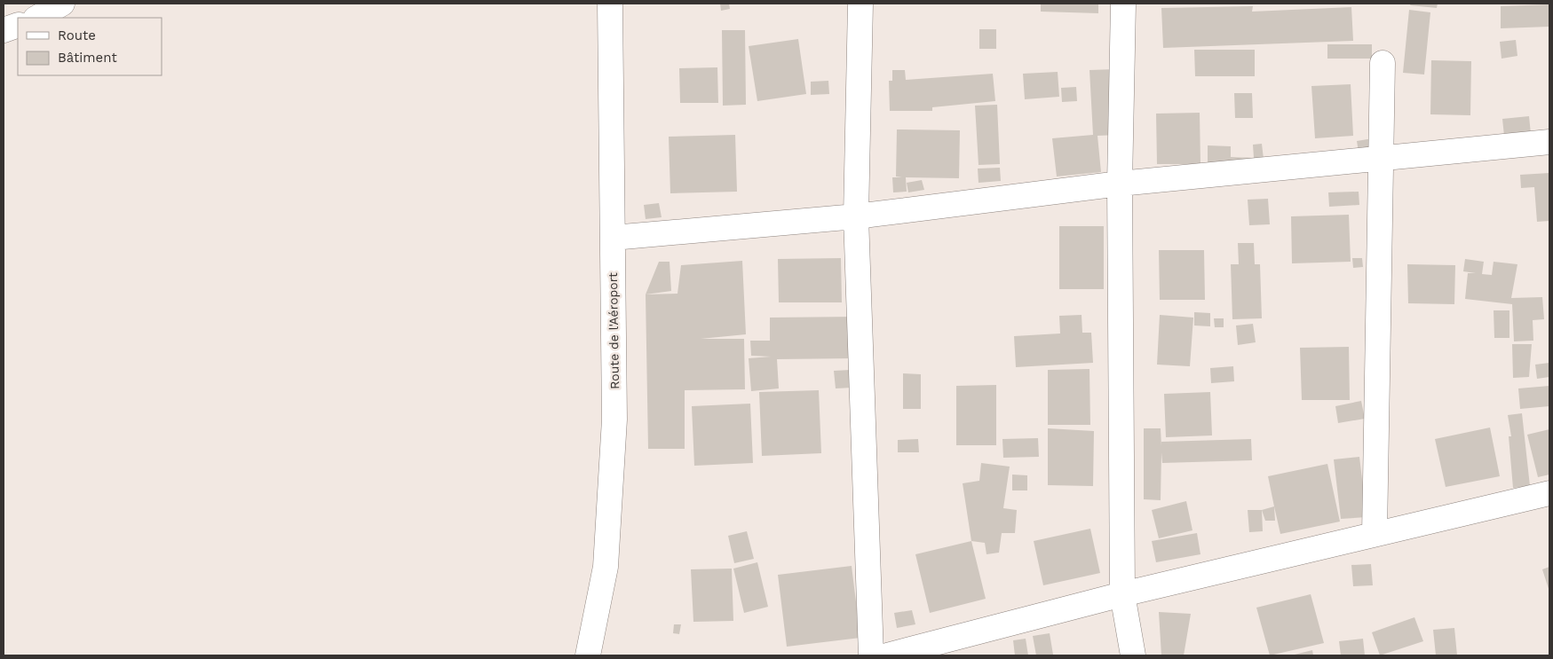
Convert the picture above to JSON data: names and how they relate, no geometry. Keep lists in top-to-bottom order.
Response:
{
  "streets": {
    "street": ["Route de l'Aéroport"]
  },
  "legend": ["Route", "Bâtiment"]
}
